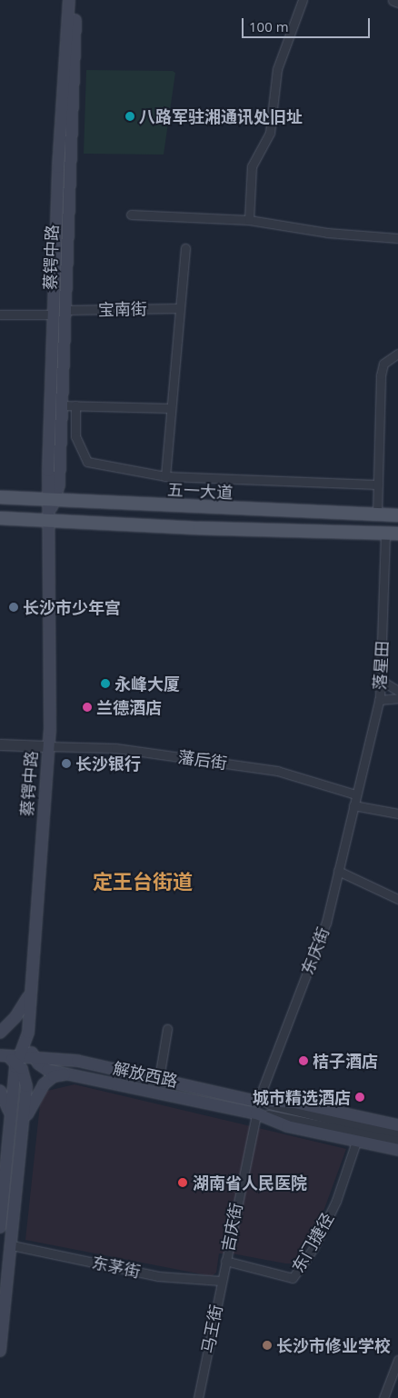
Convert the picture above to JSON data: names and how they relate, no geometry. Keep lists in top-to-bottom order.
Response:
{
  "streets": {
    "main road": ["蔡锷中路", "五一大道", "解放西路"],
    "street": [
      "宝南街",
      "落星田",
      "藩后街",
      "东庆街",
      "吉庆街",
      "东门捷径",
      "东茅街",
      "马王街"
    ]
  },
  "crossings": [
    ["蔡锷中路", "宝南街"],
    ["蔡锷中路", "五一大道"],
    ["蔡锷中路", "藩后街"],
    ["蔡锷中路", "解放西路"],
    ["五一大道", "落星田"],
    ["落星田", "藩后街"],
    ["落星田", "东庆街"],
    ["藩后街", "东庆街"],
    ["东庆街", "解放西路"],
    ["解放西路", "吉庆街"],
    ["解放西路", "东门捷径"],
    ["吉庆街", "东门捷径"],
    ["吉庆街", "马王街"],
    ["东门捷径", "马王街"],
    ["东茅街", "马王街"]
  ],
  "districts": ["定王台街道"],
  "places": [
    "八路军驻湘通讯处旧址",
    "长沙市少年宫",
    "永峰大厦",
    "兰德酒店",
    "长沙银行",
    "桔子酒店",
    "城市精选酒店",
    "湖南省人民医院",
    "长沙市修业学校"
  ],
  "scale_bar": "100 m"
}
